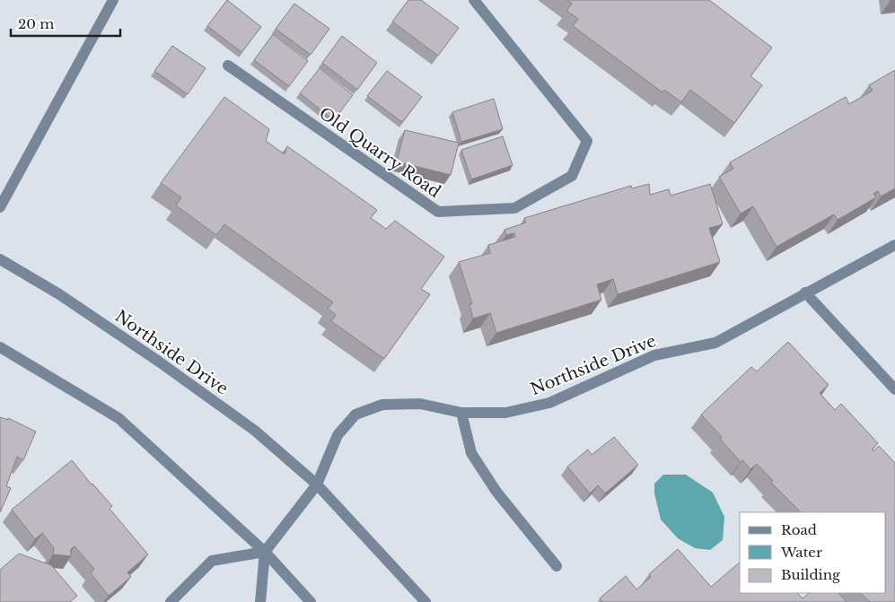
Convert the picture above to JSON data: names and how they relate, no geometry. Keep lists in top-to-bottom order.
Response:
{
  "streets": {
    "street": ["Old Quarry Road", "Northside Drive"]
  },
  "legend": ["Road", "Water", "Building"],
  "scale_bar": "20 m"
}
